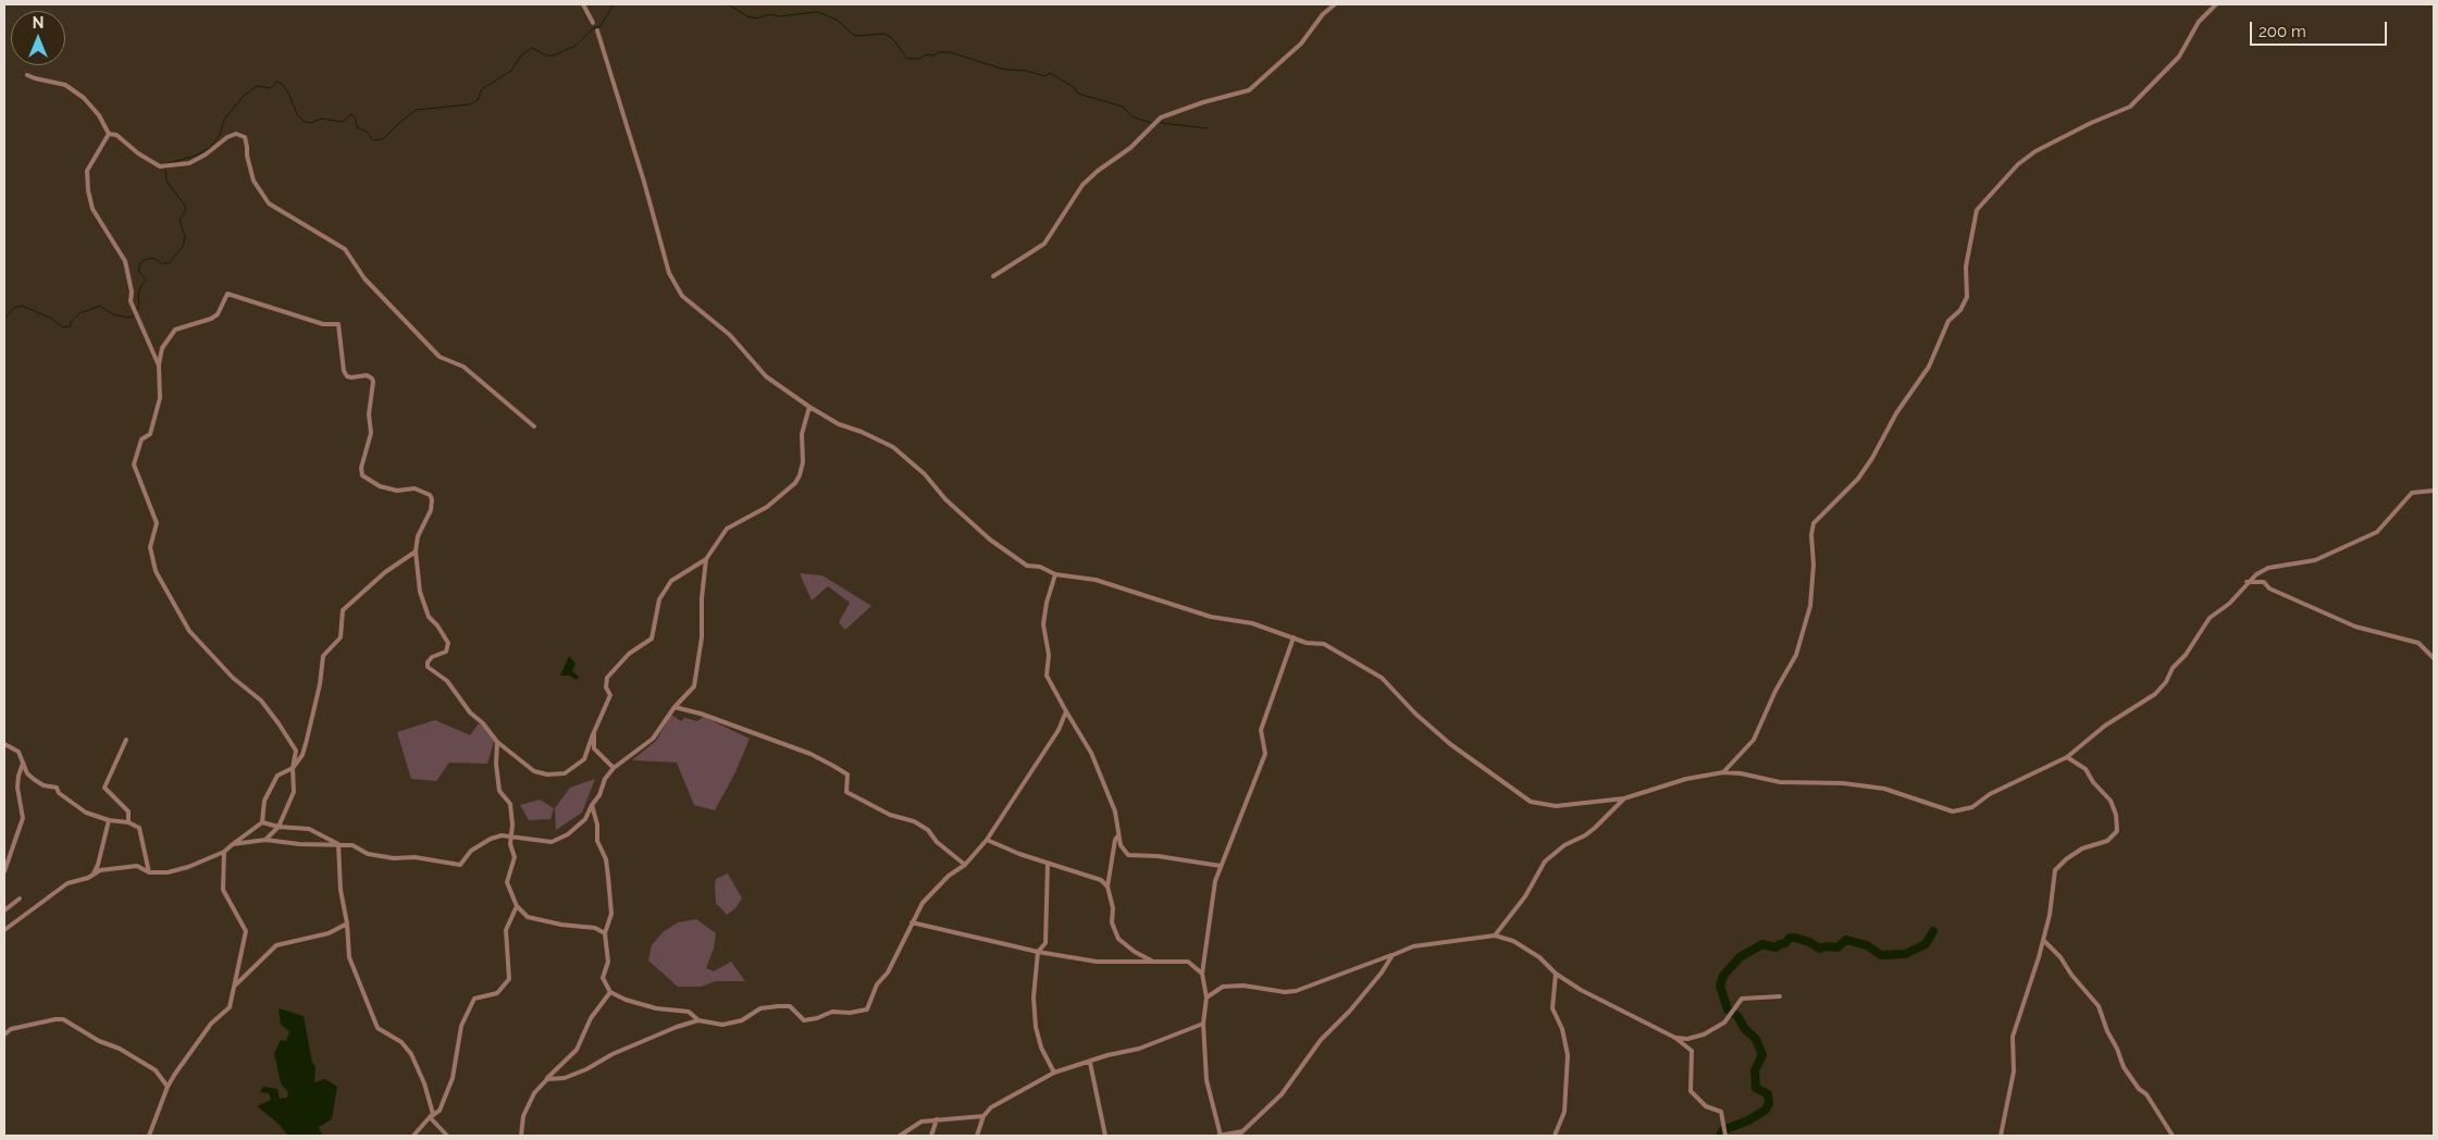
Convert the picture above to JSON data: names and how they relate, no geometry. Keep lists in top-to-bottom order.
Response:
{
  "scale_bar": "200 m",
  "north": "top"
}
